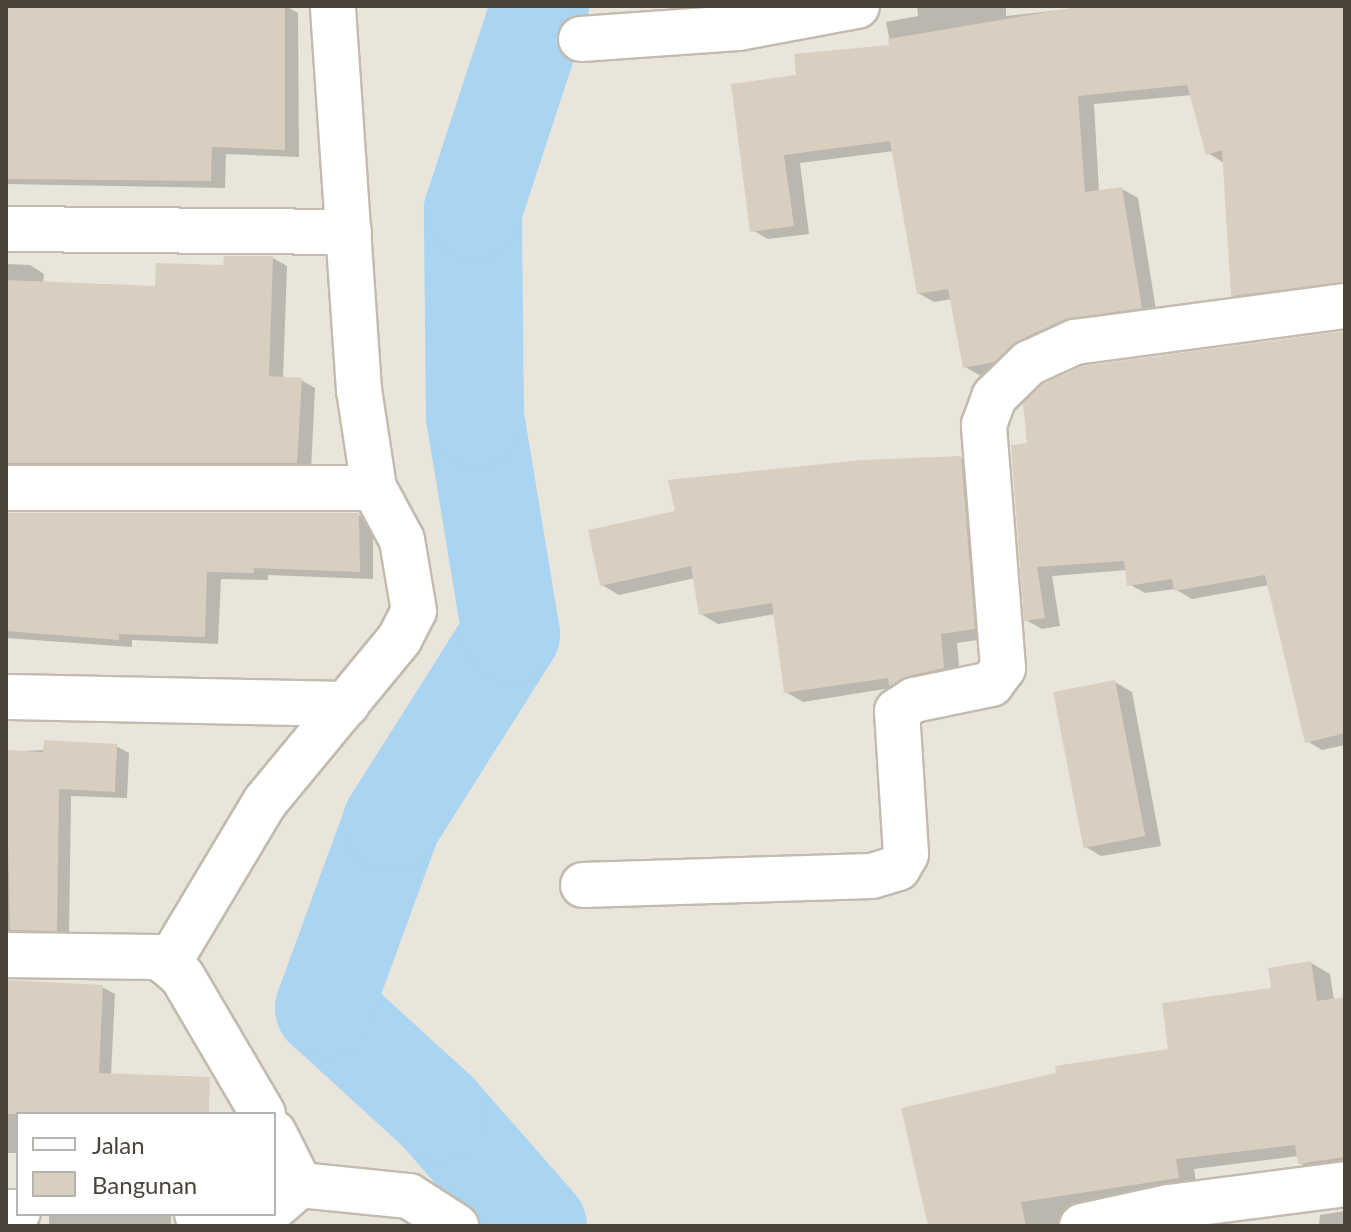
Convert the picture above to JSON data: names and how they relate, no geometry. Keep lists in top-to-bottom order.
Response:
{
  "legend": ["Jalan", "Bangunan"]
}
